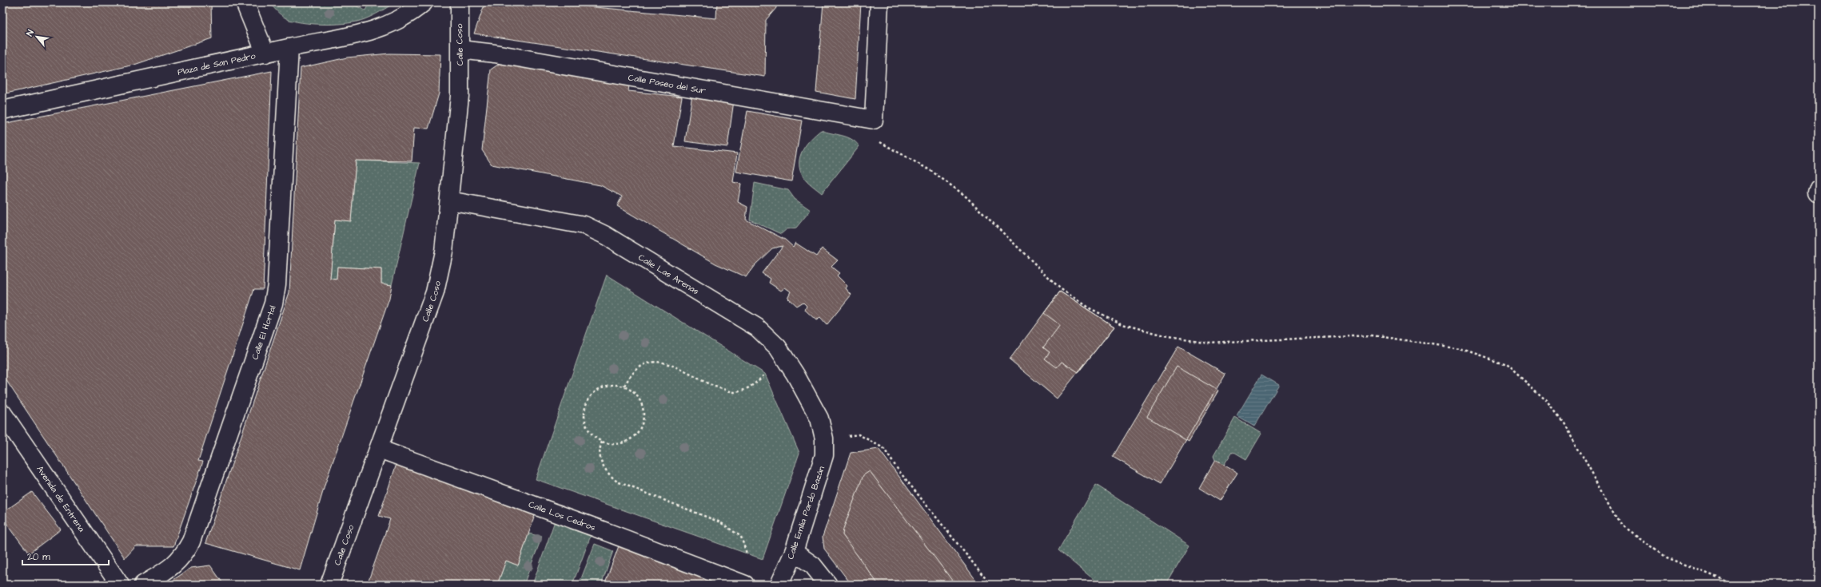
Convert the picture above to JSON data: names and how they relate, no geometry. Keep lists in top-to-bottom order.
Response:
{
  "streets": {
    "street": [
      "Calle Coso",
      "Plaza de San Pedro",
      "Calle Paseo del Sur",
      "Calle Las Arenas",
      "Calle El Hortal",
      "Avenida de Entrena",
      "Calle Emilia Pardo Bazán",
      "Calle Los Cedros"
    ]
  },
  "crossings": [
    ["Calle Coso", "Calle Paseo del Sur"],
    ["Calle Coso", "Calle Las Arenas"],
    ["Calle Coso", "Calle Los Cedros"],
    ["Plaza de San Pedro", "Calle El Hortal"],
    ["Calle Las Arenas", "Calle Emilia Pardo Bazán"]
  ],
  "scale_bar": "20 m",
  "north": "top left"
}
